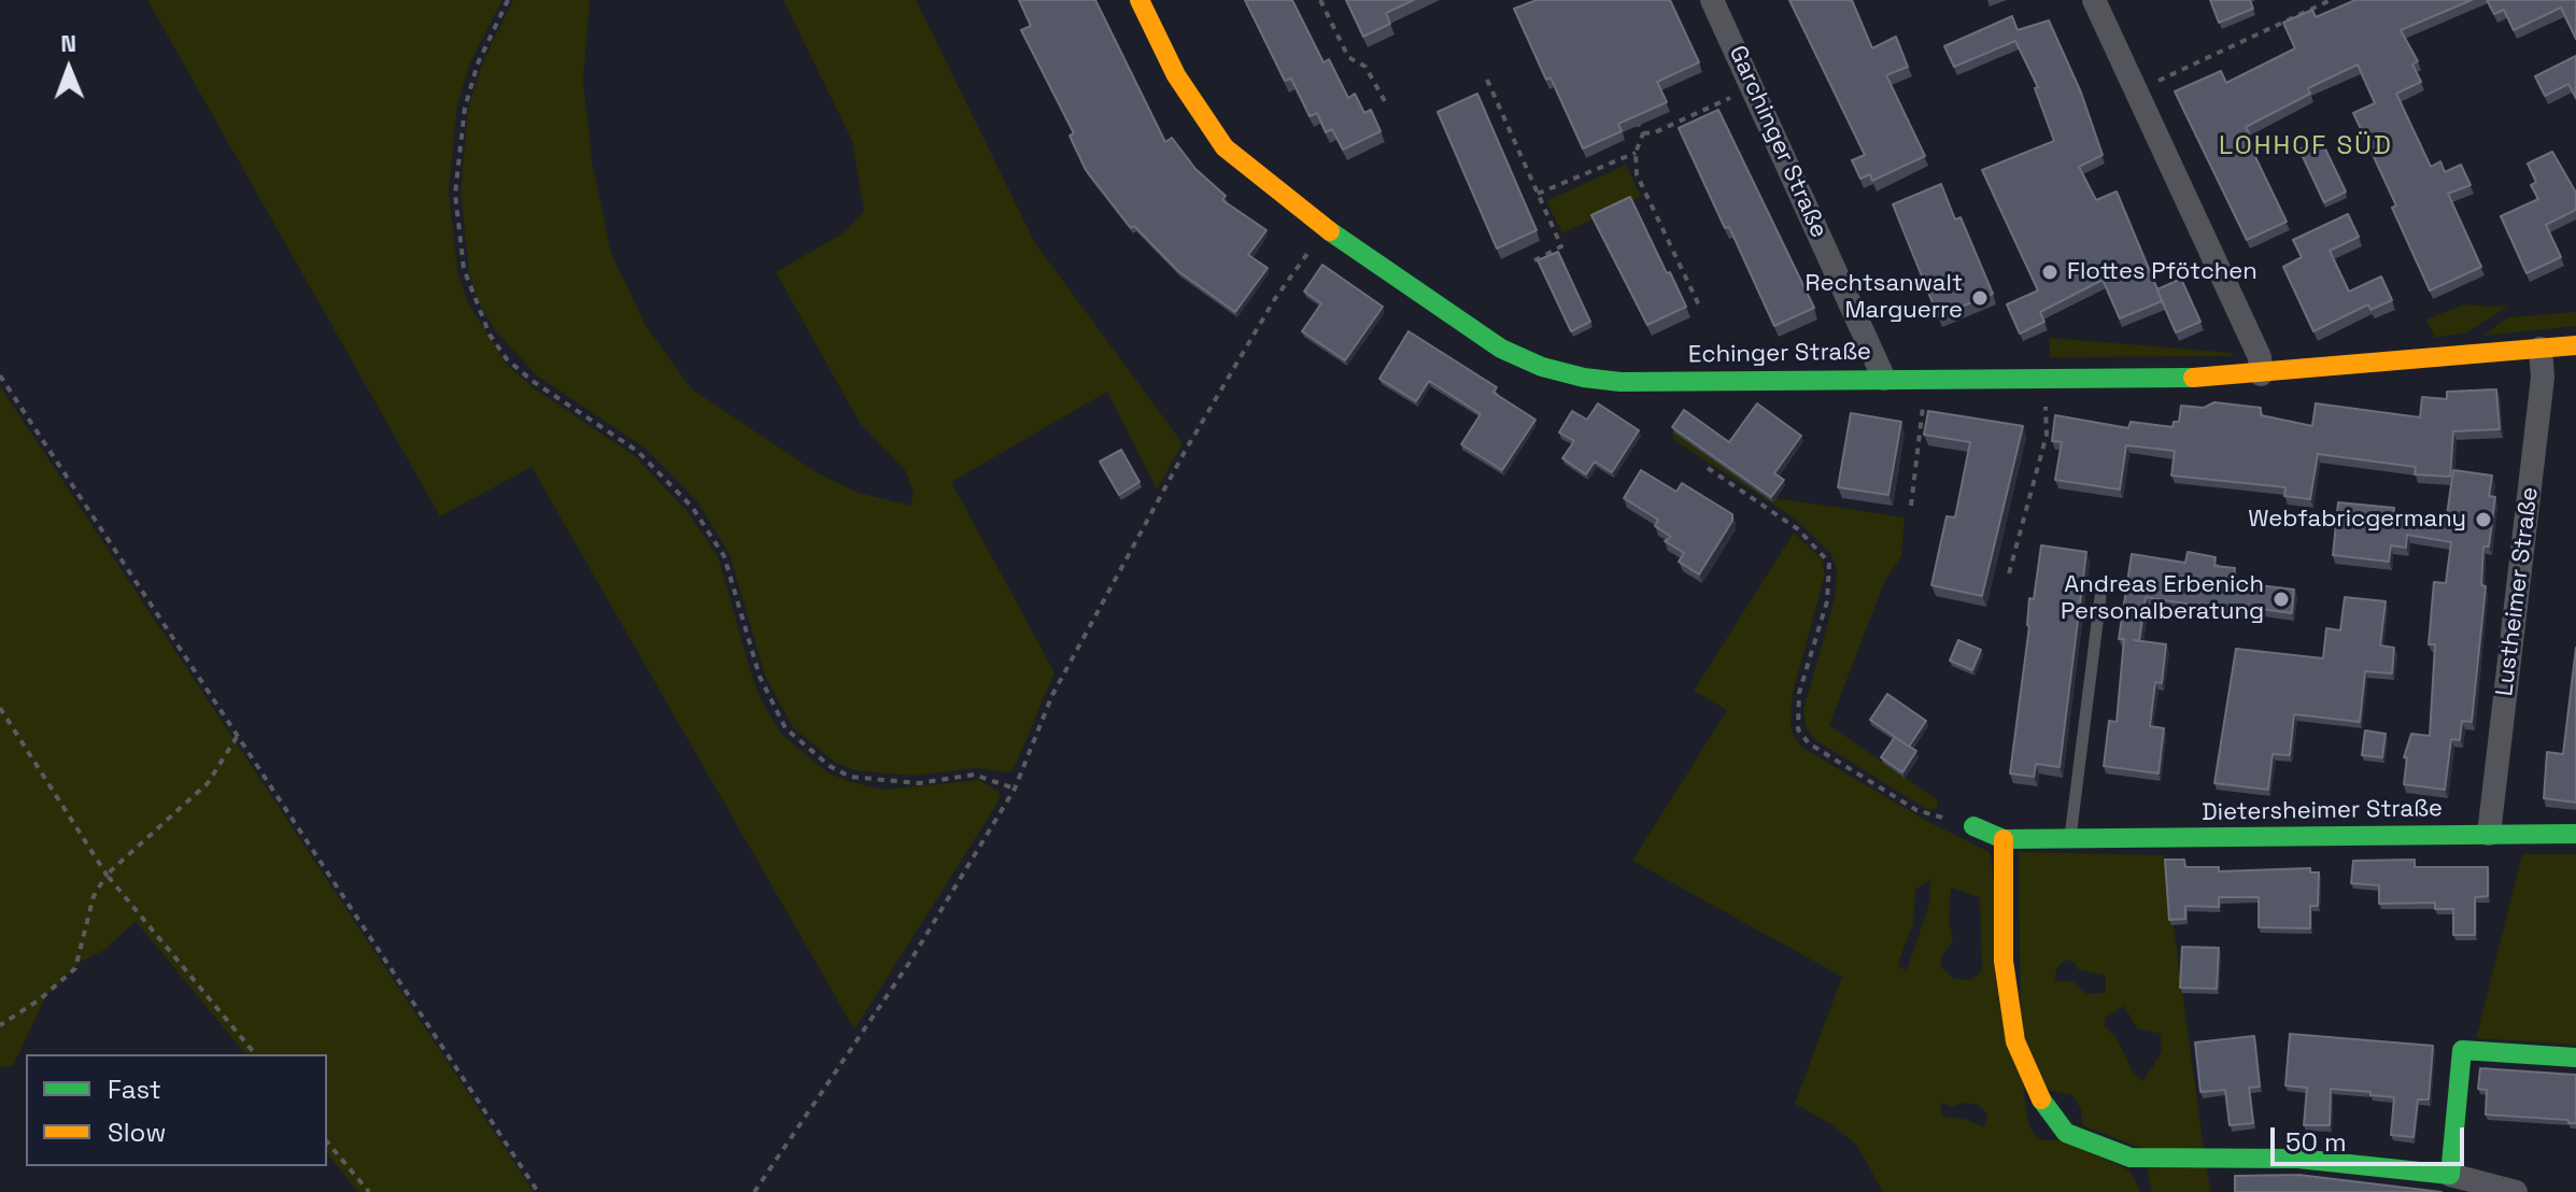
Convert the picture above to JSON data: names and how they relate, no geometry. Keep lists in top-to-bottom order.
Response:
{
  "streets": {
    "street": [
      "Garchinger Straße",
      "Echinger Straße",
      "Lustheimer Straße",
      "Dietersheimer Straße"
    ]
  },
  "crossings": [
    ["Garchinger Straße", "Echinger Straße"],
    ["Echinger Straße", "Lustheimer Straße"],
    ["Lustheimer Straße", "Dietersheimer Straße"]
  ],
  "districts": ["LOHHOF SÜD"],
  "places": [
    "Flottes Pfötchen",
    "Rechtsanwalt Marguerre",
    "Webfabricgermany",
    "Andreas Erbenich Personalberatung"
  ],
  "legend": ["Fast", "Slow"],
  "scale_bar": "50 m",
  "north": "top"
}
